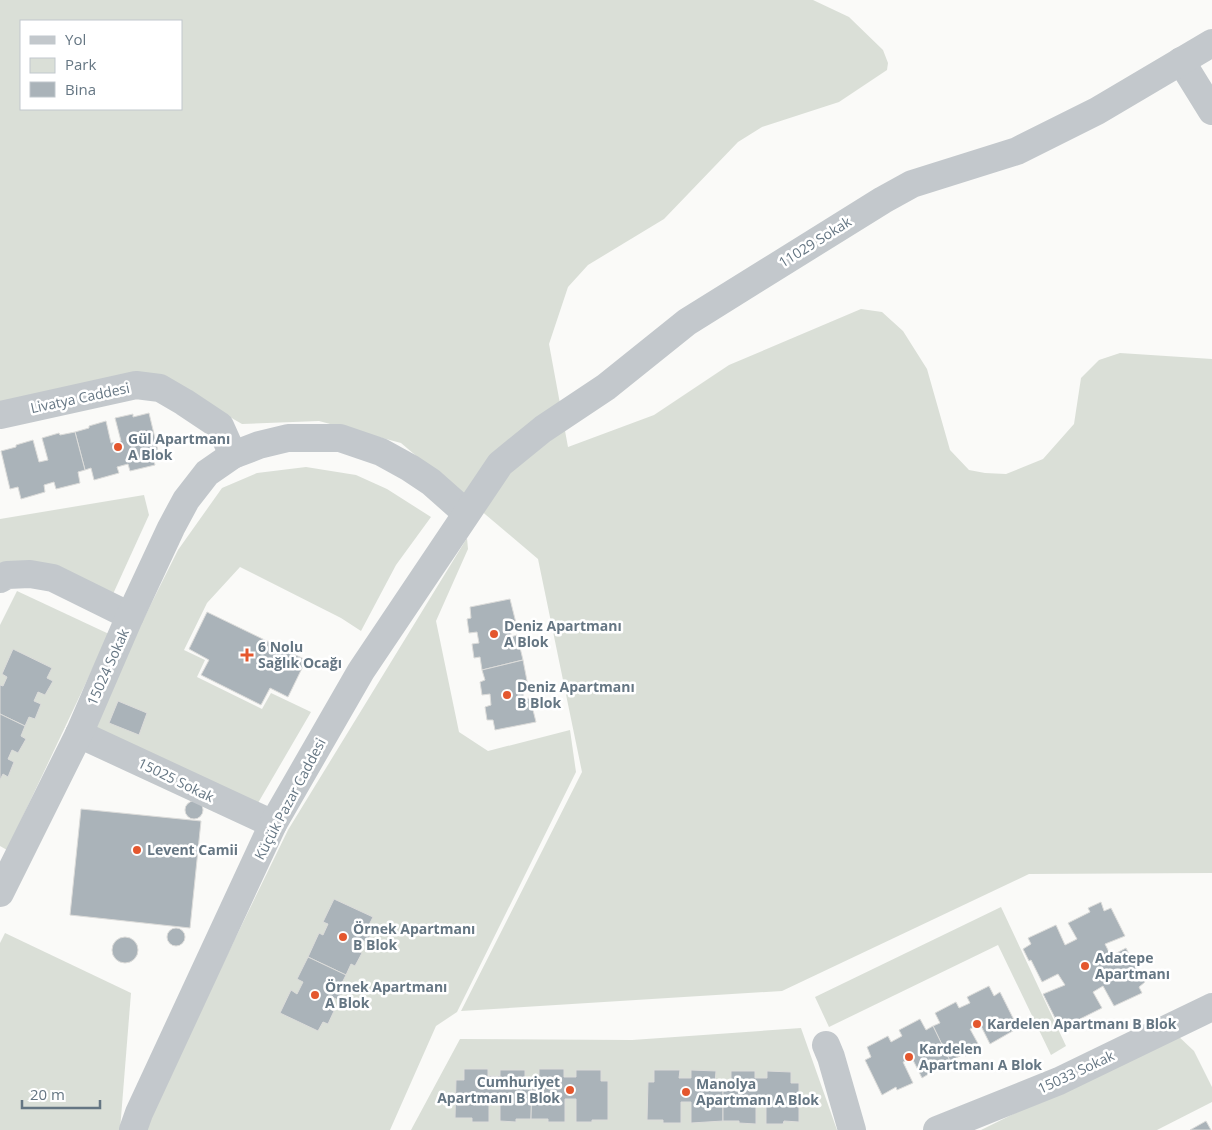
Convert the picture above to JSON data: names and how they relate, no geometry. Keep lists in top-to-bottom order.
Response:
{
  "streets": {
    "lane": [
      "11029 Sokak",
      "Livatya Caddesi",
      "15024 Sokak",
      "15025 Sokak",
      "Küçük Pazar Caddesi",
      "15033 Sokak"
    ]
  },
  "crossings": [
    ["11029 Sokak", "Küçük Pazar Caddesi"],
    ["Livatya Caddesi", "15024 Sokak"],
    ["15024 Sokak", "15025 Sokak"],
    ["15025 Sokak", "Küçük Pazar Caddesi"]
  ],
  "places": {
    "other": [
      "Gül Apartmanı A Blok",
      "Deniz Apartmanı A Blok",
      "Deniz Apartmanı B Blok",
      "Levent Camii",
      "Örnek Apartmanı B Blok",
      "Adatepe Apartmanı",
      "Örnek Apartmanı A Blok",
      "Kardelen Apartmanı B Blok",
      "Kardelen Apartmanı A Blok",
      "Cumhuriyet Apartmanı B Blok",
      "Manolya Apartmanı A Blok"
    ],
    "health": ["6 Nolu Sağlık Ocağı"]
  },
  "legend": ["Yol", "Park", "Bina"],
  "scale_bar": "20 m"
}
